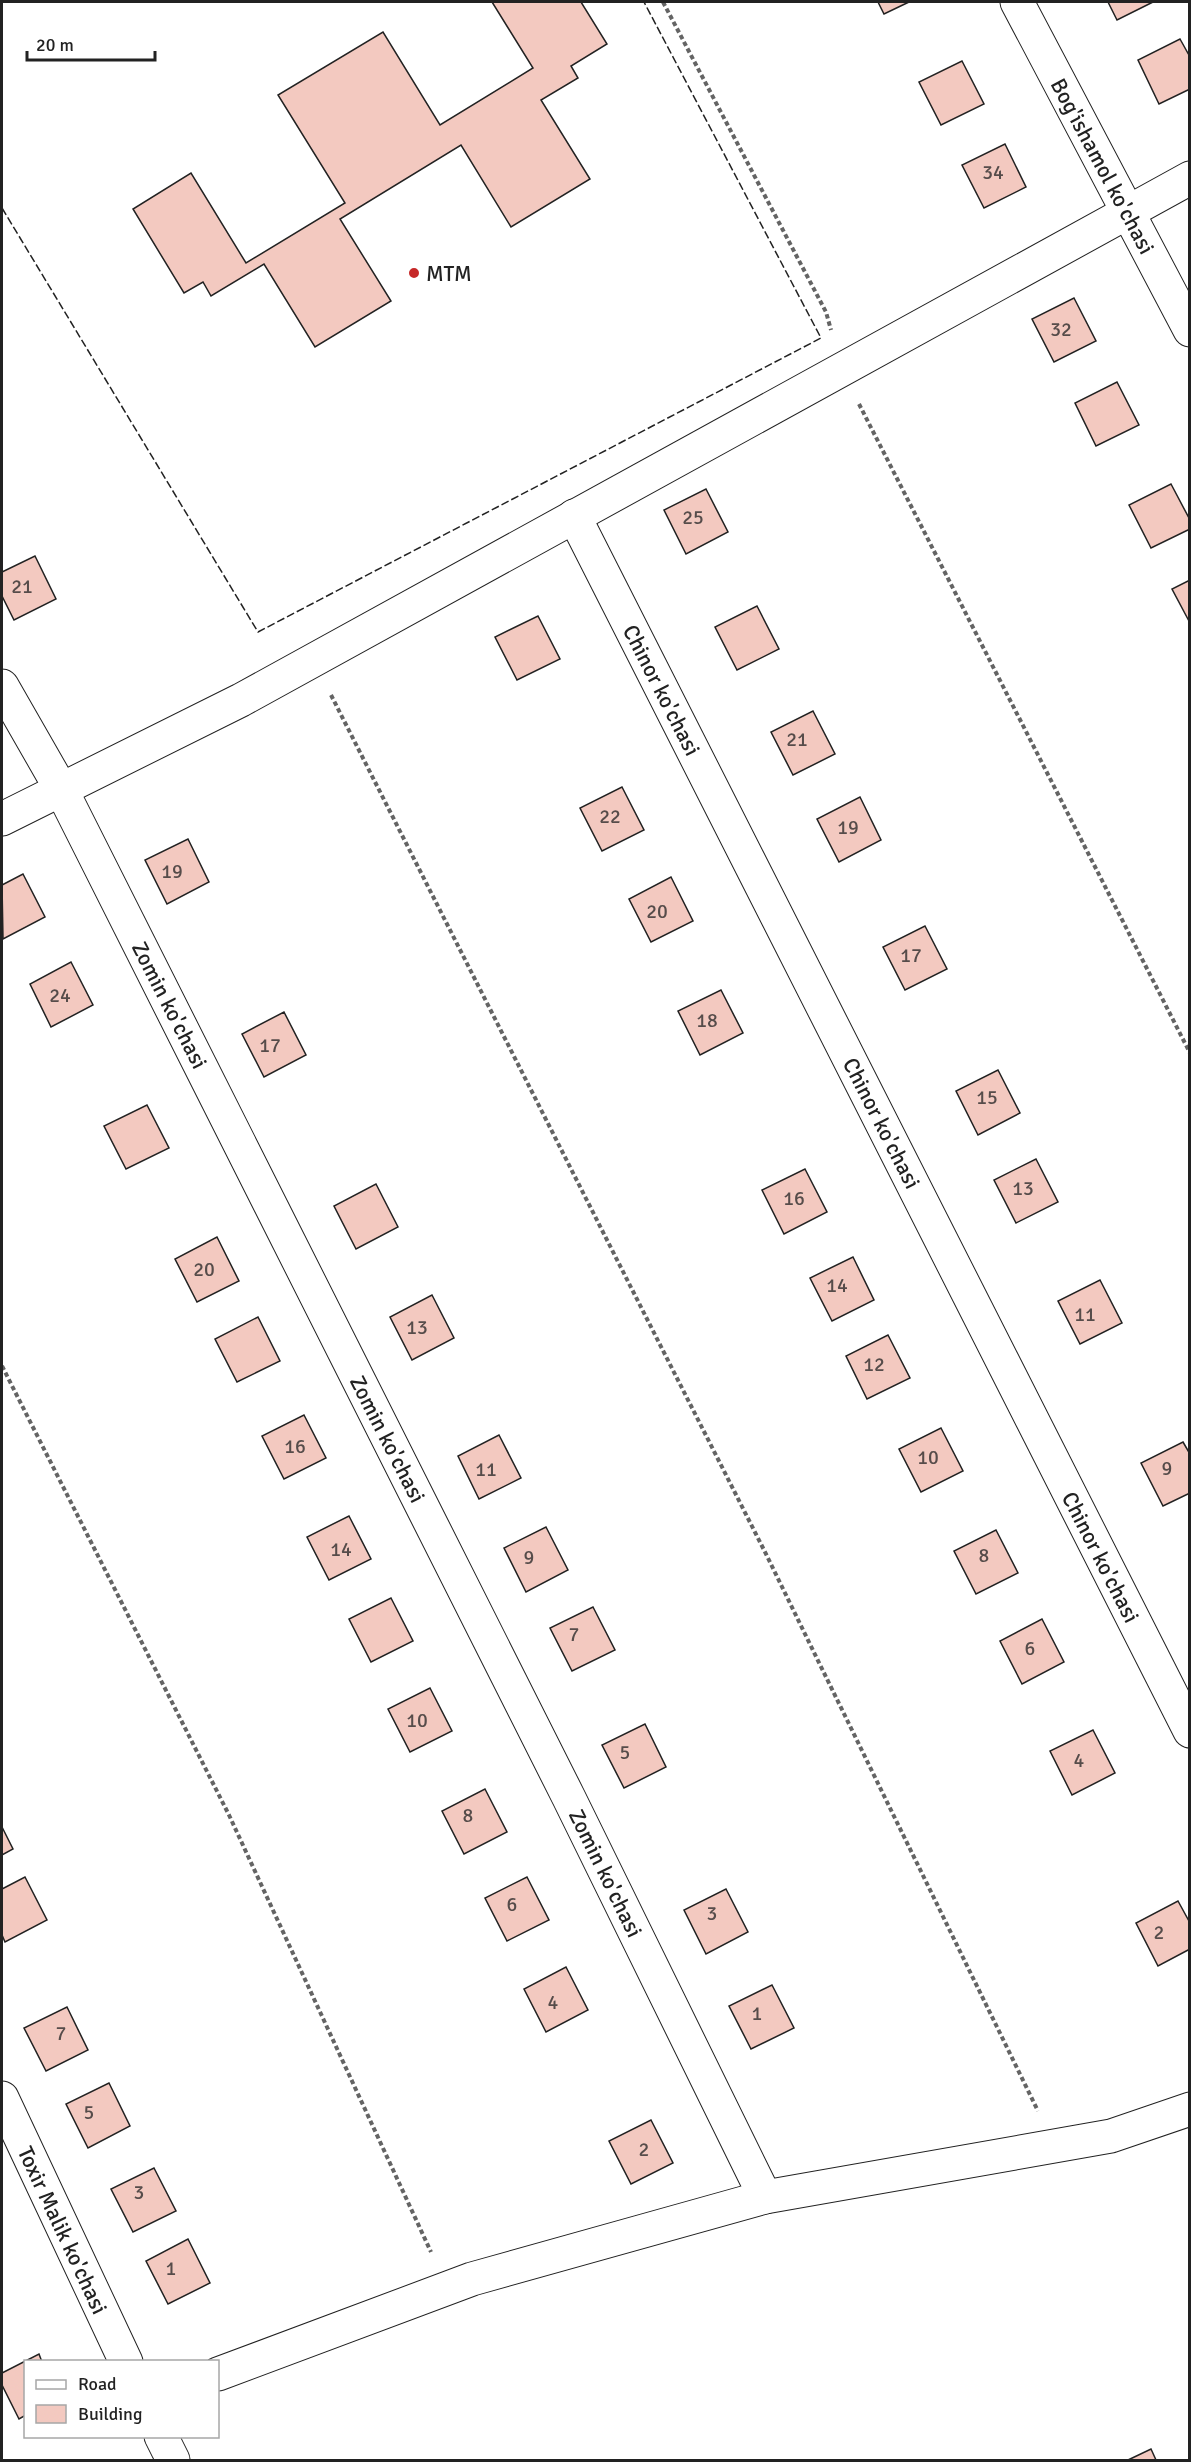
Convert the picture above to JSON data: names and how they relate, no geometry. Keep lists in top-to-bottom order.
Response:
{
  "streets": {
    "street": [
      "Bog'ishamol ko'chasi",
      "Chinor ko'chasi",
      "Zomin ko'chasi",
      "Toxir Malik ko'chasi"
    ]
  },
  "places": ["MTM"],
  "house_numbers": [
    "34",
    "32",
    "25",
    "21",
    "21",
    "22",
    "19",
    "19",
    "20",
    "17",
    "24",
    "18",
    "17",
    "15",
    "13",
    "16",
    "20",
    "14",
    "11",
    "13",
    "12",
    "16",
    "10",
    "9",
    "11",
    "14",
    "8",
    "9",
    "7",
    "6",
    "10",
    "5",
    "4",
    "8",
    "6",
    "3",
    "2",
    "4",
    "1",
    "7",
    "5",
    "2",
    "3",
    "1"
  ],
  "legend": ["Road", "Building"],
  "scale_bar": "20 m"
}
